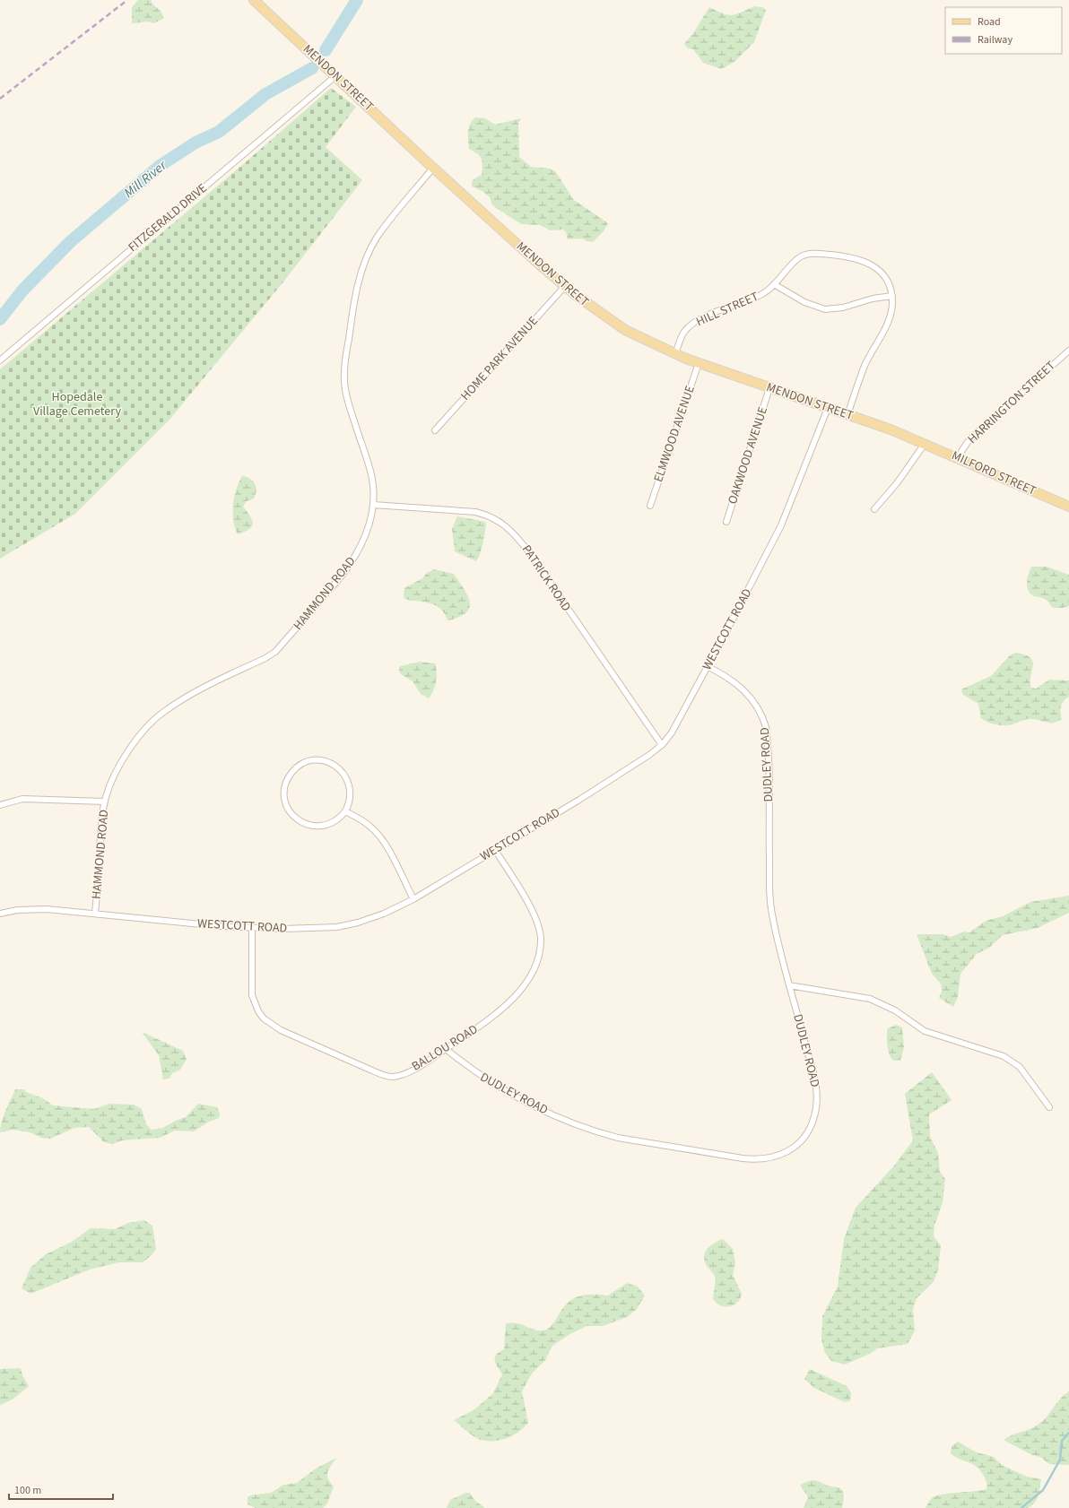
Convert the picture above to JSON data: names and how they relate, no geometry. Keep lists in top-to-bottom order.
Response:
{
  "streets": {
    "main road": ["MENDON STREET", "MILFORD STREET"],
    "street": [
      "FITZGERALD DRIVE",
      "HILL STREET",
      "HOME PARK AVENUE",
      "HARRINGTON STREET",
      "ELMWOOD AVENUE",
      "OAKWOOD AVENUE",
      "PATRICK ROAD",
      "HAMMOND ROAD",
      "WESTCOTT ROAD",
      "DUDLEY ROAD",
      "BALLOU ROAD"
    ]
  },
  "crossings": [
    ["MENDON STREET", "FITZGERALD DRIVE"],
    ["MENDON STREET", "HILL STREET"],
    ["MENDON STREET", "HOME PARK AVENUE"],
    ["MENDON STREET", "ELMWOOD AVENUE"],
    ["MENDON STREET", "OAKWOOD AVENUE"],
    ["MENDON STREET", "MILFORD STREET"],
    ["MENDON STREET", "HAMMOND ROAD"],
    ["MENDON STREET", "WESTCOTT ROAD"],
    ["HARRINGTON STREET", "MILFORD STREET"],
    ["PATRICK ROAD", "HAMMOND ROAD"],
    ["PATRICK ROAD", "WESTCOTT ROAD"],
    ["HAMMOND ROAD", "WESTCOTT ROAD"],
    ["WESTCOTT ROAD", "DUDLEY ROAD"],
    ["WESTCOTT ROAD", "BALLOU ROAD"],
    ["DUDLEY ROAD", "BALLOU ROAD"]
  ],
  "water": ["Mill River"],
  "parks": ["Hopedale Village Cemetery"],
  "legend": ["Road", "Railway"],
  "scale_bar": "100 m"
}
